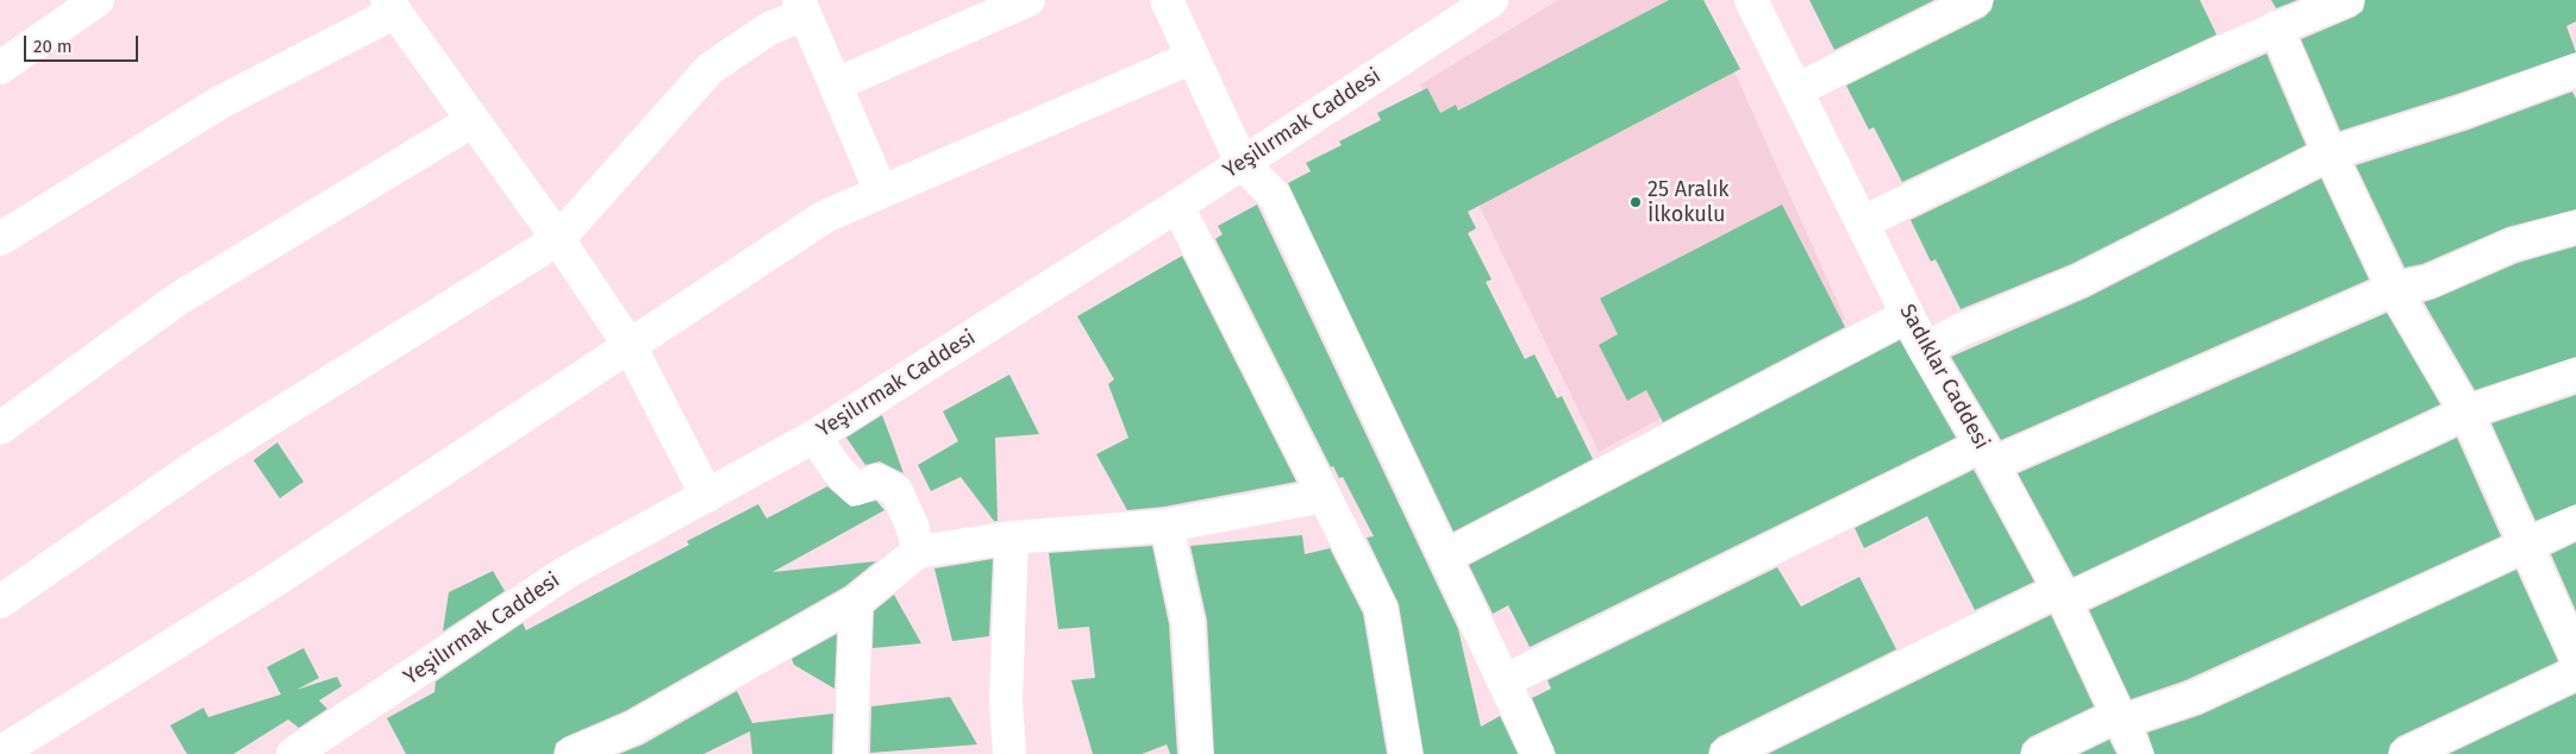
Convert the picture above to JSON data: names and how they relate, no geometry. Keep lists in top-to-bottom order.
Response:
{
  "streets": {
    "street": ["Yeşilırmak Caddesi", "Sadıklar Caddesi"]
  },
  "places": ["25 Aralık İlkokulu"],
  "scale_bar": "20 m"
}
